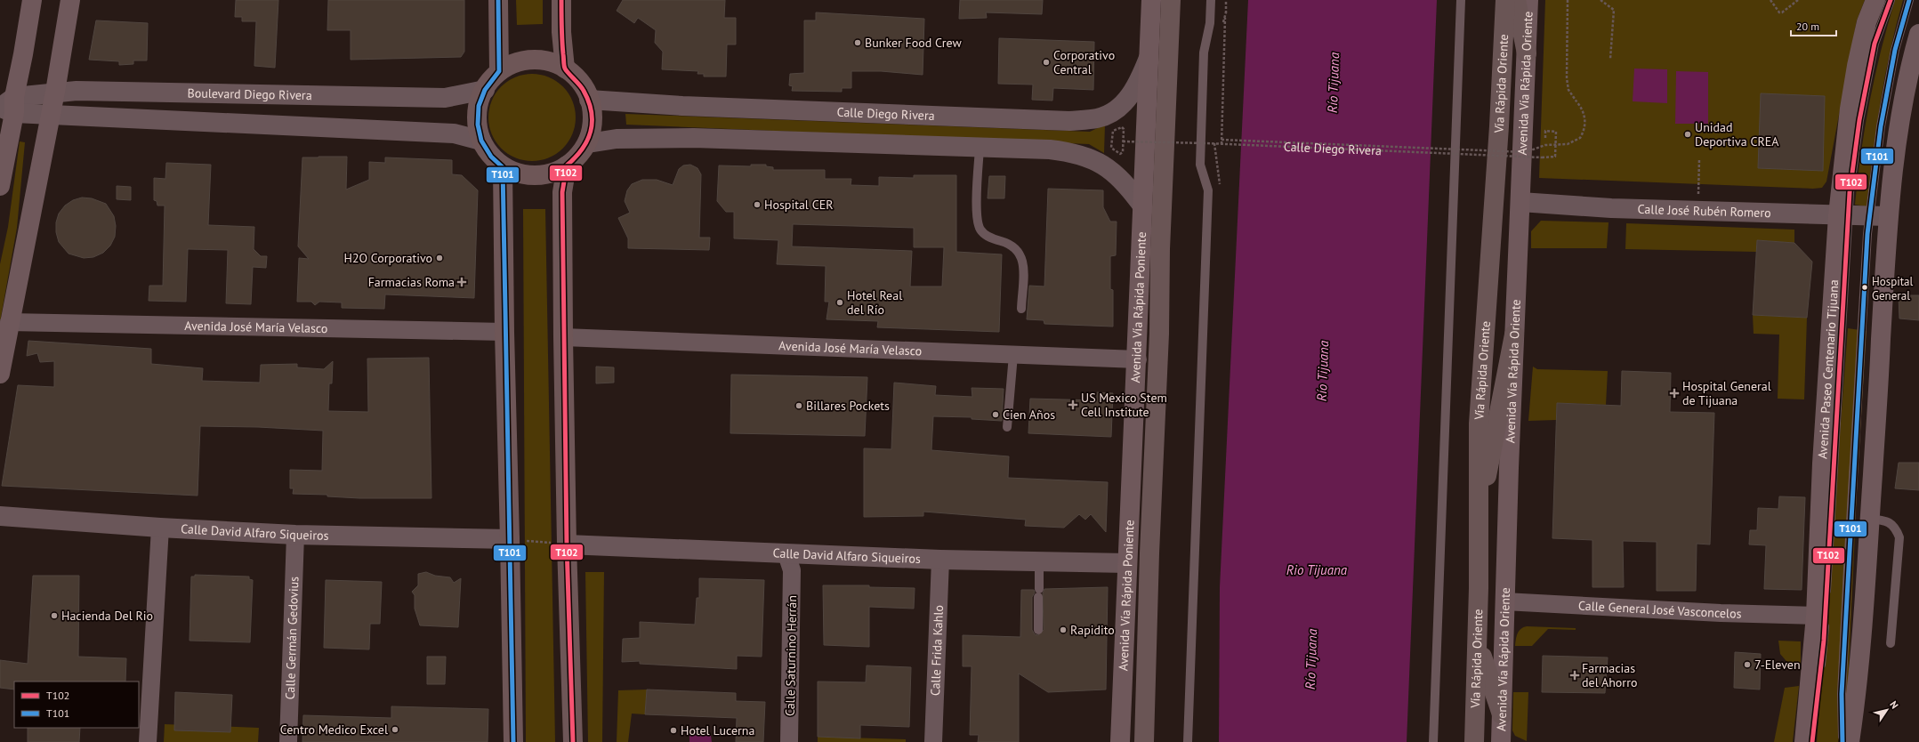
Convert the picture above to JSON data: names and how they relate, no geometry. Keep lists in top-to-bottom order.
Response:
{
  "streets": {
    "highway": ["Vía Rápida Oriente", "Avenida Vía Rápida Poniente"],
    "main road": ["Avenida Vía Rápida Oriente", "Avenida Paseo Centenario Tijuana"],
    "street": [
      "Boulevard Diego Rivera",
      "Calle Diego Rivera",
      "Calle José Rubén Romero",
      "Avenida José María Velasco",
      "Calle David Alfaro Siqueiros",
      "Calle General José Vasconcelos",
      "Calle Germán Gedovius",
      "Calle Frida Kahlo",
      "Calle Saturnino Herrán"
    ]
  },
  "crossings": [
    ["Avenida Vía Rápida Oriente", "Calle José Rubén Romero"],
    ["Avenida Vía Rápida Oriente", "Calle General José Vasconcelos"],
    ["Boulevard Diego Rivera", "Calle Diego Rivera"],
    ["Calle Diego Rivera", "Avenida Vía Rápida Poniente"],
    ["Calle José Rubén Romero", "Avenida Paseo Centenario Tijuana"],
    ["Avenida Vía Rápida Poniente", "Avenida José María Velasco"],
    ["Avenida Vía Rápida Poniente", "Calle David Alfaro Siqueiros"],
    ["Avenida Paseo Centenario Tijuana", "Calle General José Vasconcelos"],
    ["Calle David Alfaro Siqueiros", "Calle Germán Gedovius"],
    ["Calle David Alfaro Siqueiros", "Calle Frida Kahlo"],
    ["Calle David Alfaro Siqueiros", "Calle Saturnino Herrán"]
  ],
  "water": ["Río Tijuana", "Rio Tijuana"],
  "places": {
    "other": [
      "Bunker Food Crew",
      "Corporativo Central",
      "Unidad Deportiva CREA",
      "Hospital CER",
      "H2O Corporativo",
      "Hospital General",
      "Hotel Real del Río",
      "Billares Pockets",
      "Cien Años",
      "Hacienda Del Rio",
      "Rapidito",
      "7-Eleven",
      "Centro Medico Excel",
      "Hotel Lucerna"
    ],
    "health": [
      "Farmacias Roma",
      "Hospital General de Tijuana",
      "US Mexico Stem Cell Institute",
      "Farmacias del Ahorro"
    ]
  },
  "lines": ["transit line T102", "transit line T101"],
  "legend": ["T102", "T101"],
  "scale_bar": "20 m",
  "north": "top right"
}
